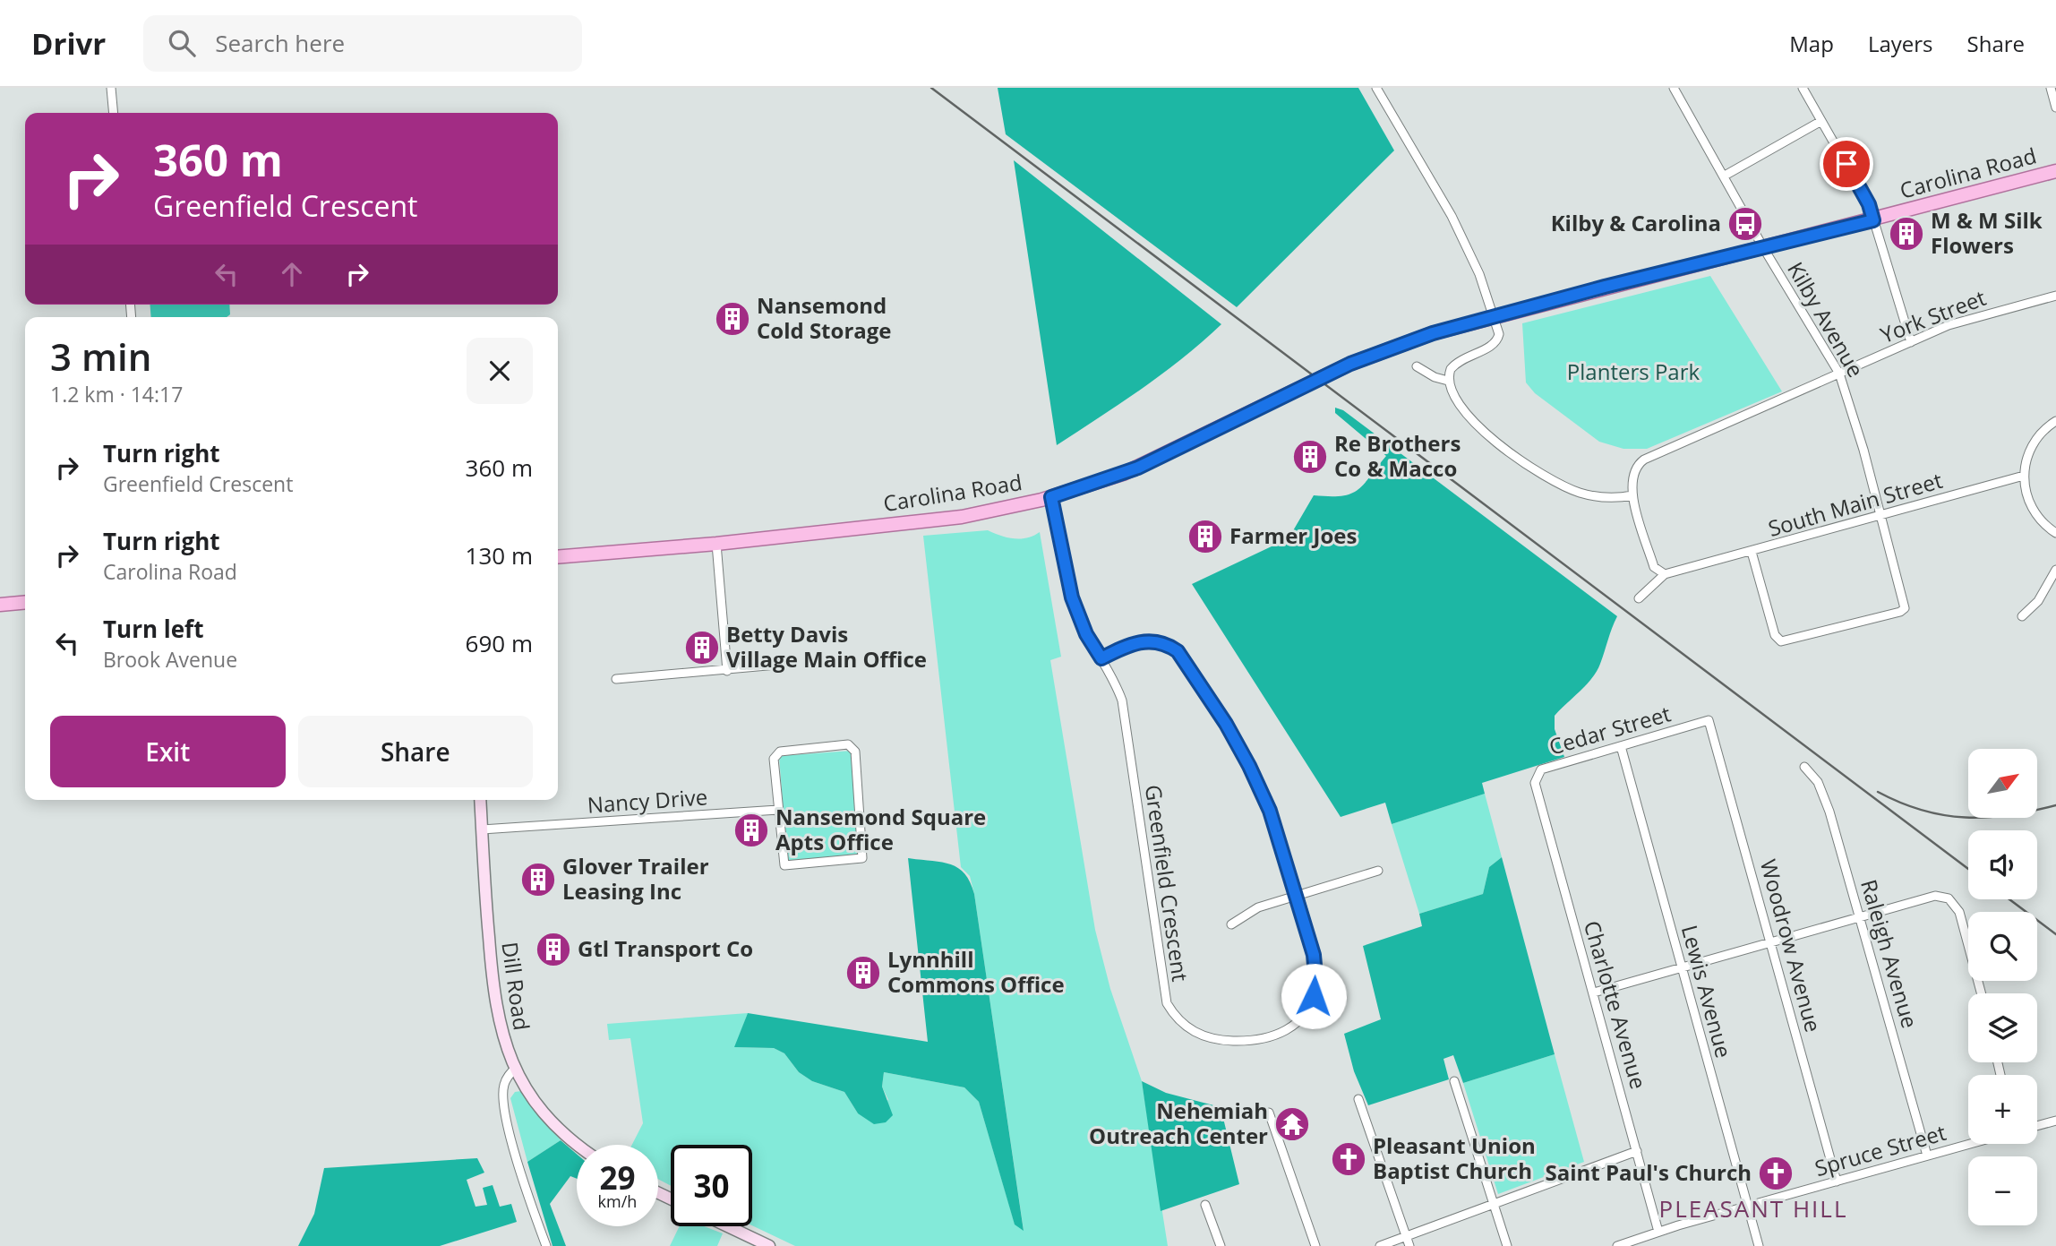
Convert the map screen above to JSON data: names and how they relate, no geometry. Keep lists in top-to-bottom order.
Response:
{
  "streets": {
    "main road": ["Carolina Road"],
    "street": [
      "York Street",
      "Kilby Avenue",
      "South Main Street",
      "Cedar Street",
      "Nancy Drive",
      "Greenfield Crescent",
      "Woodrow Avenue",
      "Raleigh Avenue",
      "Dill Road",
      "Lewis Avenue",
      "Charlotte Avenue",
      "Spruce Street"
    ]
  },
  "crossings": [
    ["Carolina Road", "Kilby Avenue"],
    ["Carolina Road", "Greenfield Crescent"],
    ["York Street", "Kilby Avenue"],
    ["Kilby Avenue", "South Main Street"],
    ["Cedar Street", "Woodrow Avenue"],
    ["Cedar Street", "Lewis Avenue"],
    ["Cedar Street", "Charlotte Avenue"],
    ["Nancy Drive", "Dill Road"],
    ["Woodrow Avenue", "Spruce Street"],
    ["Raleigh Avenue", "Spruce Street"],
    ["Lewis Avenue", "Spruce Street"],
    ["Charlotte Avenue", "Spruce Street"]
  ],
  "districts": ["PLEASANT HILL"],
  "parks": ["Planters Park"],
  "places": {
    "bus stop": ["Kilby & Carolina"],
    "building": [
      "M & M Silk Flowers",
      "Nansemond Cold Storage",
      "Re Brothers Co & Macco",
      "Farmer Joes",
      "Betty Davis Village Main Office",
      "Nansemond Square Apts Office",
      "Glover Trailer Leasing Inc",
      "Gtl Transport Co",
      "Lynnhill Commons Office"
    ],
    "temple": ["Nehemiah Outreach Center"],
    "church": ["Pleasant Union Baptist Church", "Saint Paul's Church"]
  },
  "north": "top right",
  "page": {
    "header": "Drivr",
    "search": "Search here",
    "nav": ["Map", "Layers", "Share"],
    "turn": ["360 m", "Greenfield Crescent"],
    "heading": ["3 min", "1.2 km · 14:17"],
    "list": [
      {
        "name": "Turn right",
        "note": "Greenfield Crescent",
        "value": "360 m"
      },
      {
        "name": "Turn right",
        "note": "Carolina Road",
        "value": "130 m"
      },
      {
        "name": "Turn left",
        "note": "Brook Avenue",
        "value": "690 m"
      }
    ],
    "buttons": ["Exit", "Share"],
    "map_buttons": ["+", "−"],
    "speed": "29 km/h",
    "limit": "30"
  }
}
